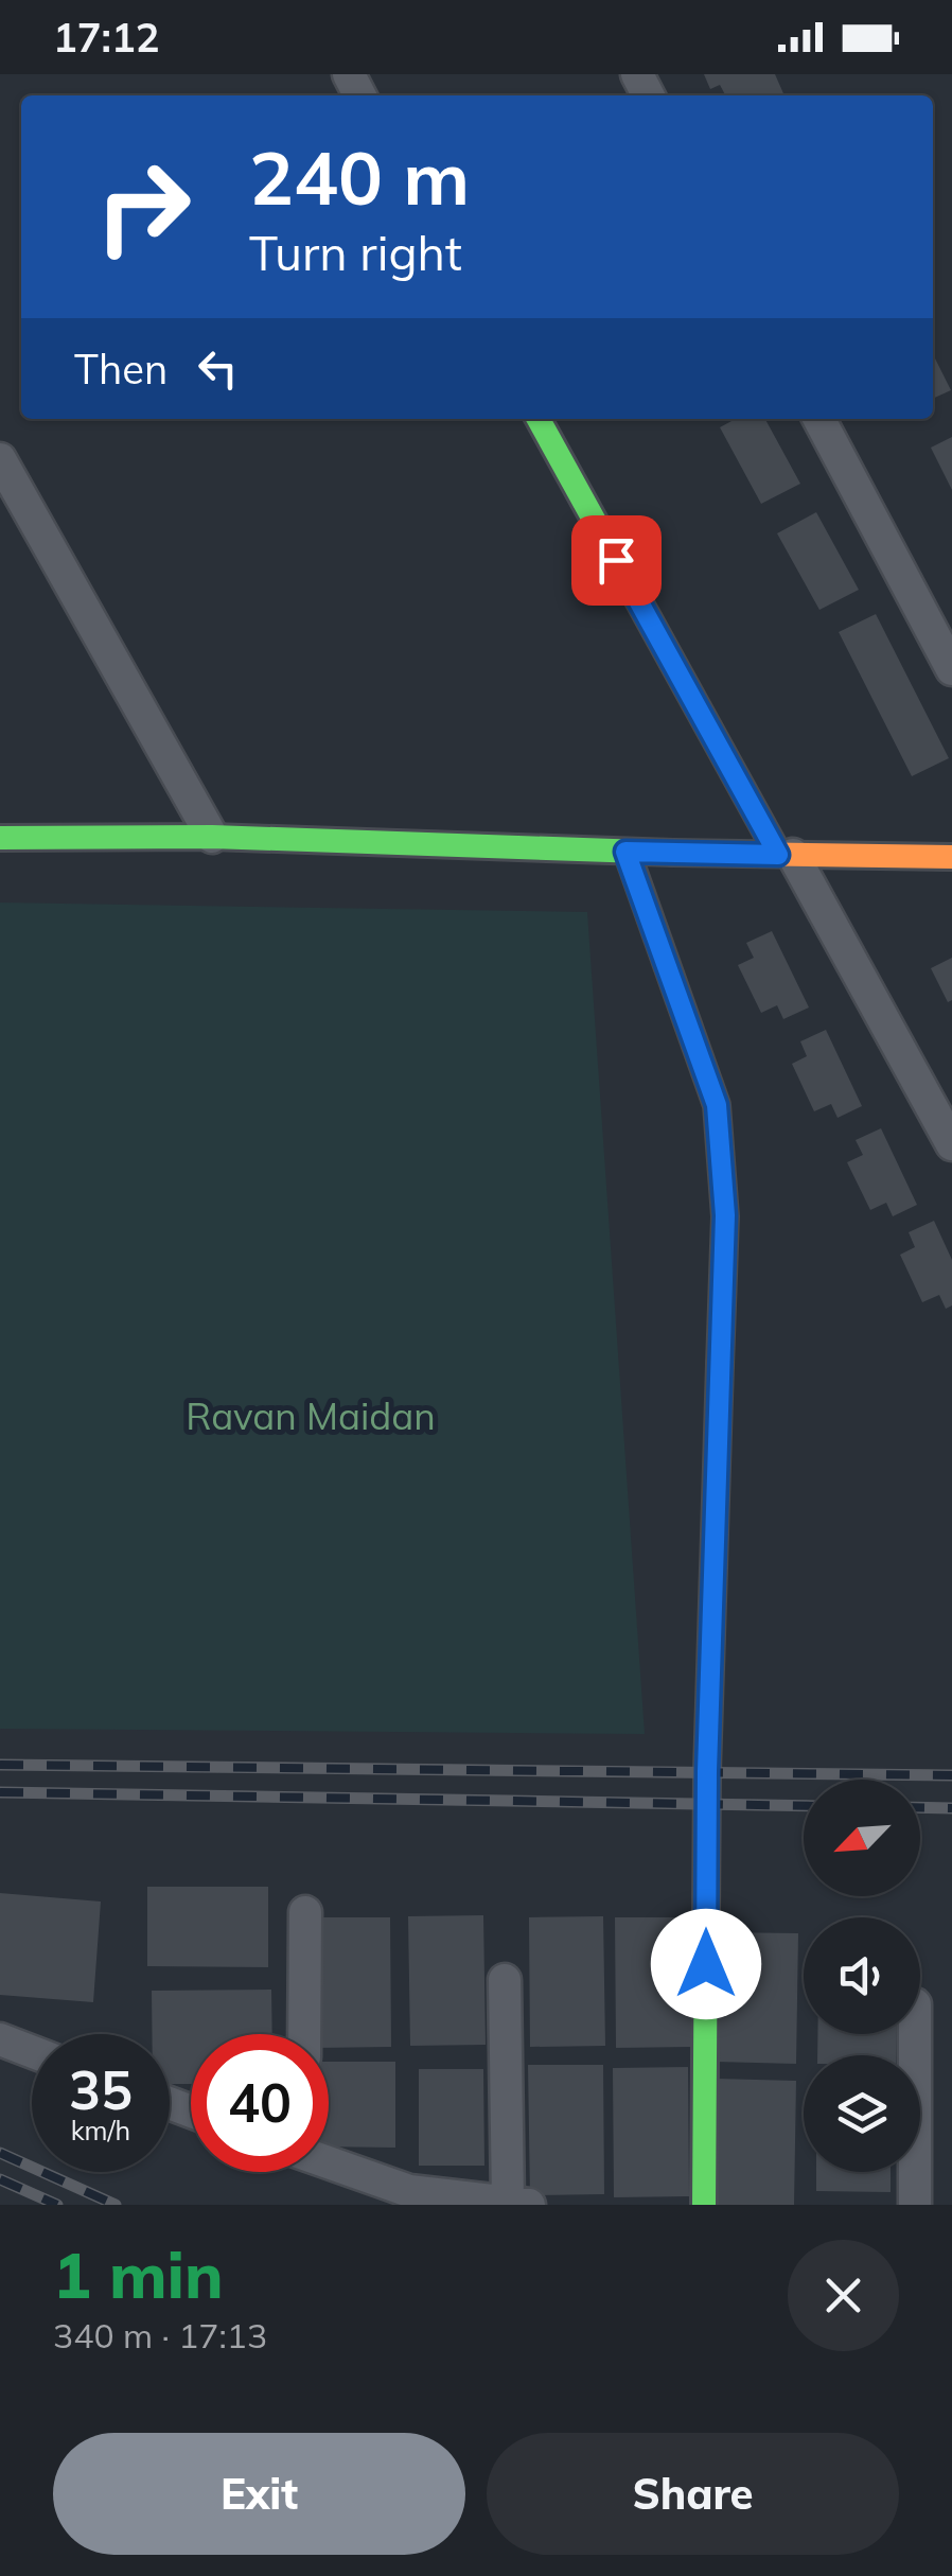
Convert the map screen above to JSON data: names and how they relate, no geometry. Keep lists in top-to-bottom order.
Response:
{
  "parks": ["Ravan Maidan"],
  "north": "bottom left",
  "page": {
    "status": "17:12",
    "turn": ["240 m", "Turn right"],
    "then": "Then",
    "speed": "35 km/h",
    "limit": "40",
    "heading": ["1 min", "340 m · 17:13"],
    "buttons": ["Exit", "Share"]
  }
}
